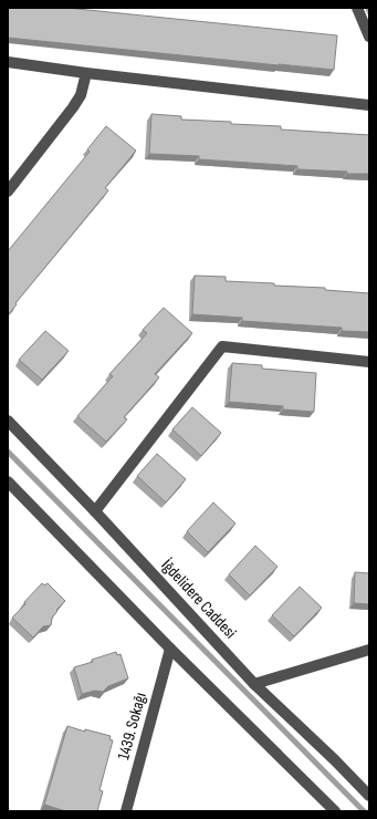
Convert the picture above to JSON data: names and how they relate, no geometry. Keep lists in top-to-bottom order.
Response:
{
  "streets": {
    "street": ["İğdelidere Caddesi", "1439. Sokağı"]
  }
}
